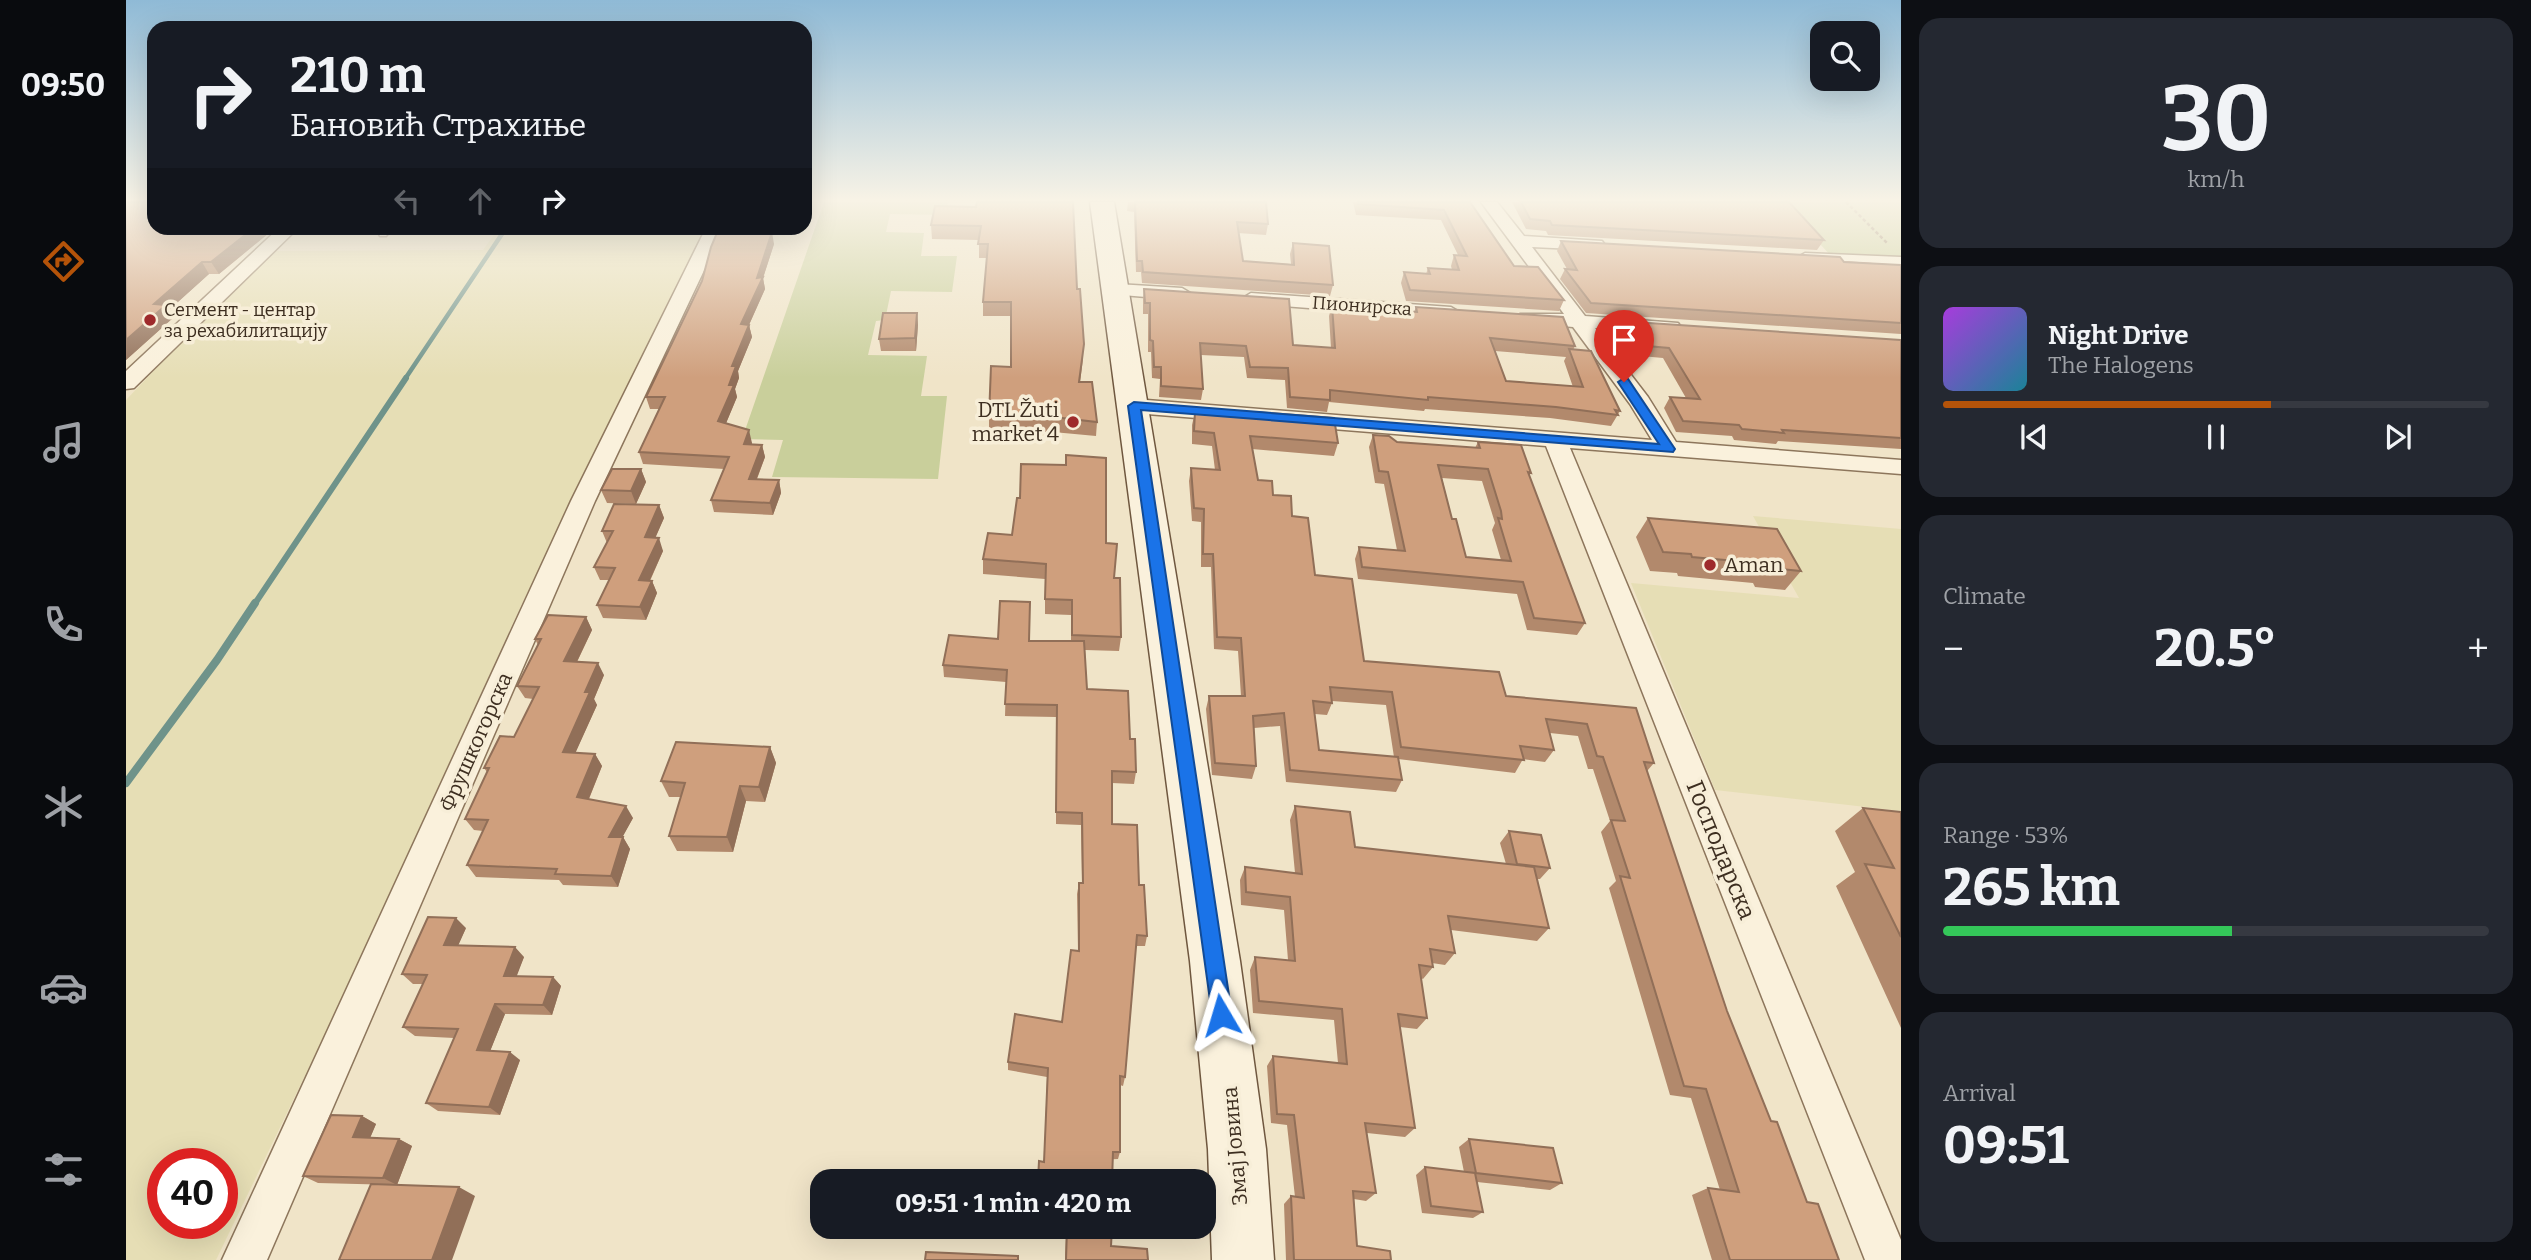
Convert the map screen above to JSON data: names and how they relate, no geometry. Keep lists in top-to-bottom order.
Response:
{
  "streets": {
    "street": [
      "Пионирска",
      "Фрушкогорска",
      "Господарска",
      "Змај Јовина"
    ]
  },
  "places": ["Сегмент - центар за рехабилитацију", "DTL Žuti market 4", "Aman"],
  "page": {
    "tabs": "09:50",
    "tile": [
      ["30", "km/h"],
      "Climate",
      ["Range · 53%", "265 km"],
      ["Arrival", "09:51"]
    ],
    "turn": ["210 m", "Бановић Страхиње"],
    "song": ["Night Drive", "The Halogens"],
    "heat": ["−", "20.5°", "+"],
    "limit": "40",
    "trip": "09:51 · 1 min · 420 m"
  }
}
